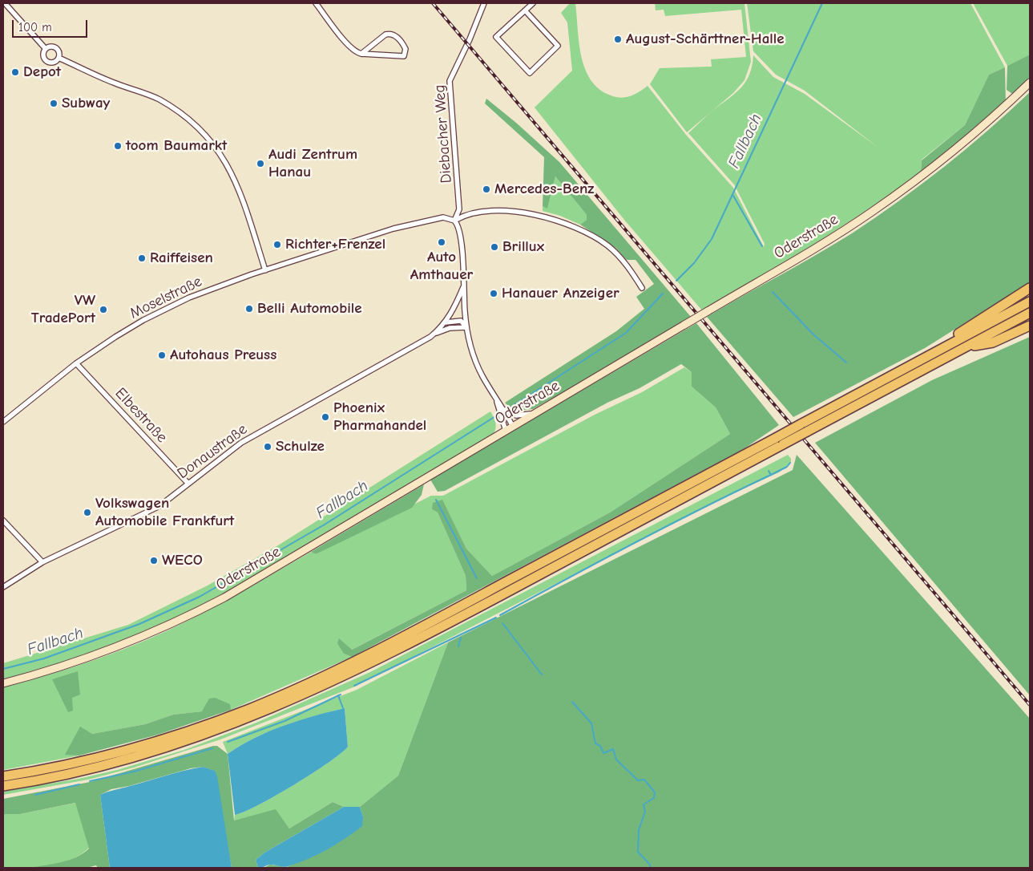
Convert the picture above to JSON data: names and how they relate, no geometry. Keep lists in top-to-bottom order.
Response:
{
  "streets": {
    "street": [
      "Diebacher Weg",
      "Oderstraße",
      "Moselstraße",
      "Elbestraße",
      "Donaustraße"
    ]
  },
  "crossings": [
    ["Diebacher Weg", "Moselstraße"],
    ["Moselstraße", "Elbestraße"],
    ["Elbestraße", "Donaustraße"]
  ],
  "water": ["Fallbach"],
  "places": [
    "August-Schärttner-Halle",
    "Depot",
    "Subway",
    "toom Baumarkt",
    "Audi Zentrum Hanau",
    "Mercedes-Benz",
    "Auto Amthauer",
    "Richter+Frenzel",
    "Brillux",
    "Raiffeisen",
    "Hanauer Anzeiger",
    "Belli Automobile",
    "VW TradePort",
    "Autohaus Preuss",
    "Phoenix Pharmahandel",
    "Schulze",
    "Volkswagen Automobile Frankfurt",
    "WECO"
  ],
  "scale_bar": "100 m"
}
